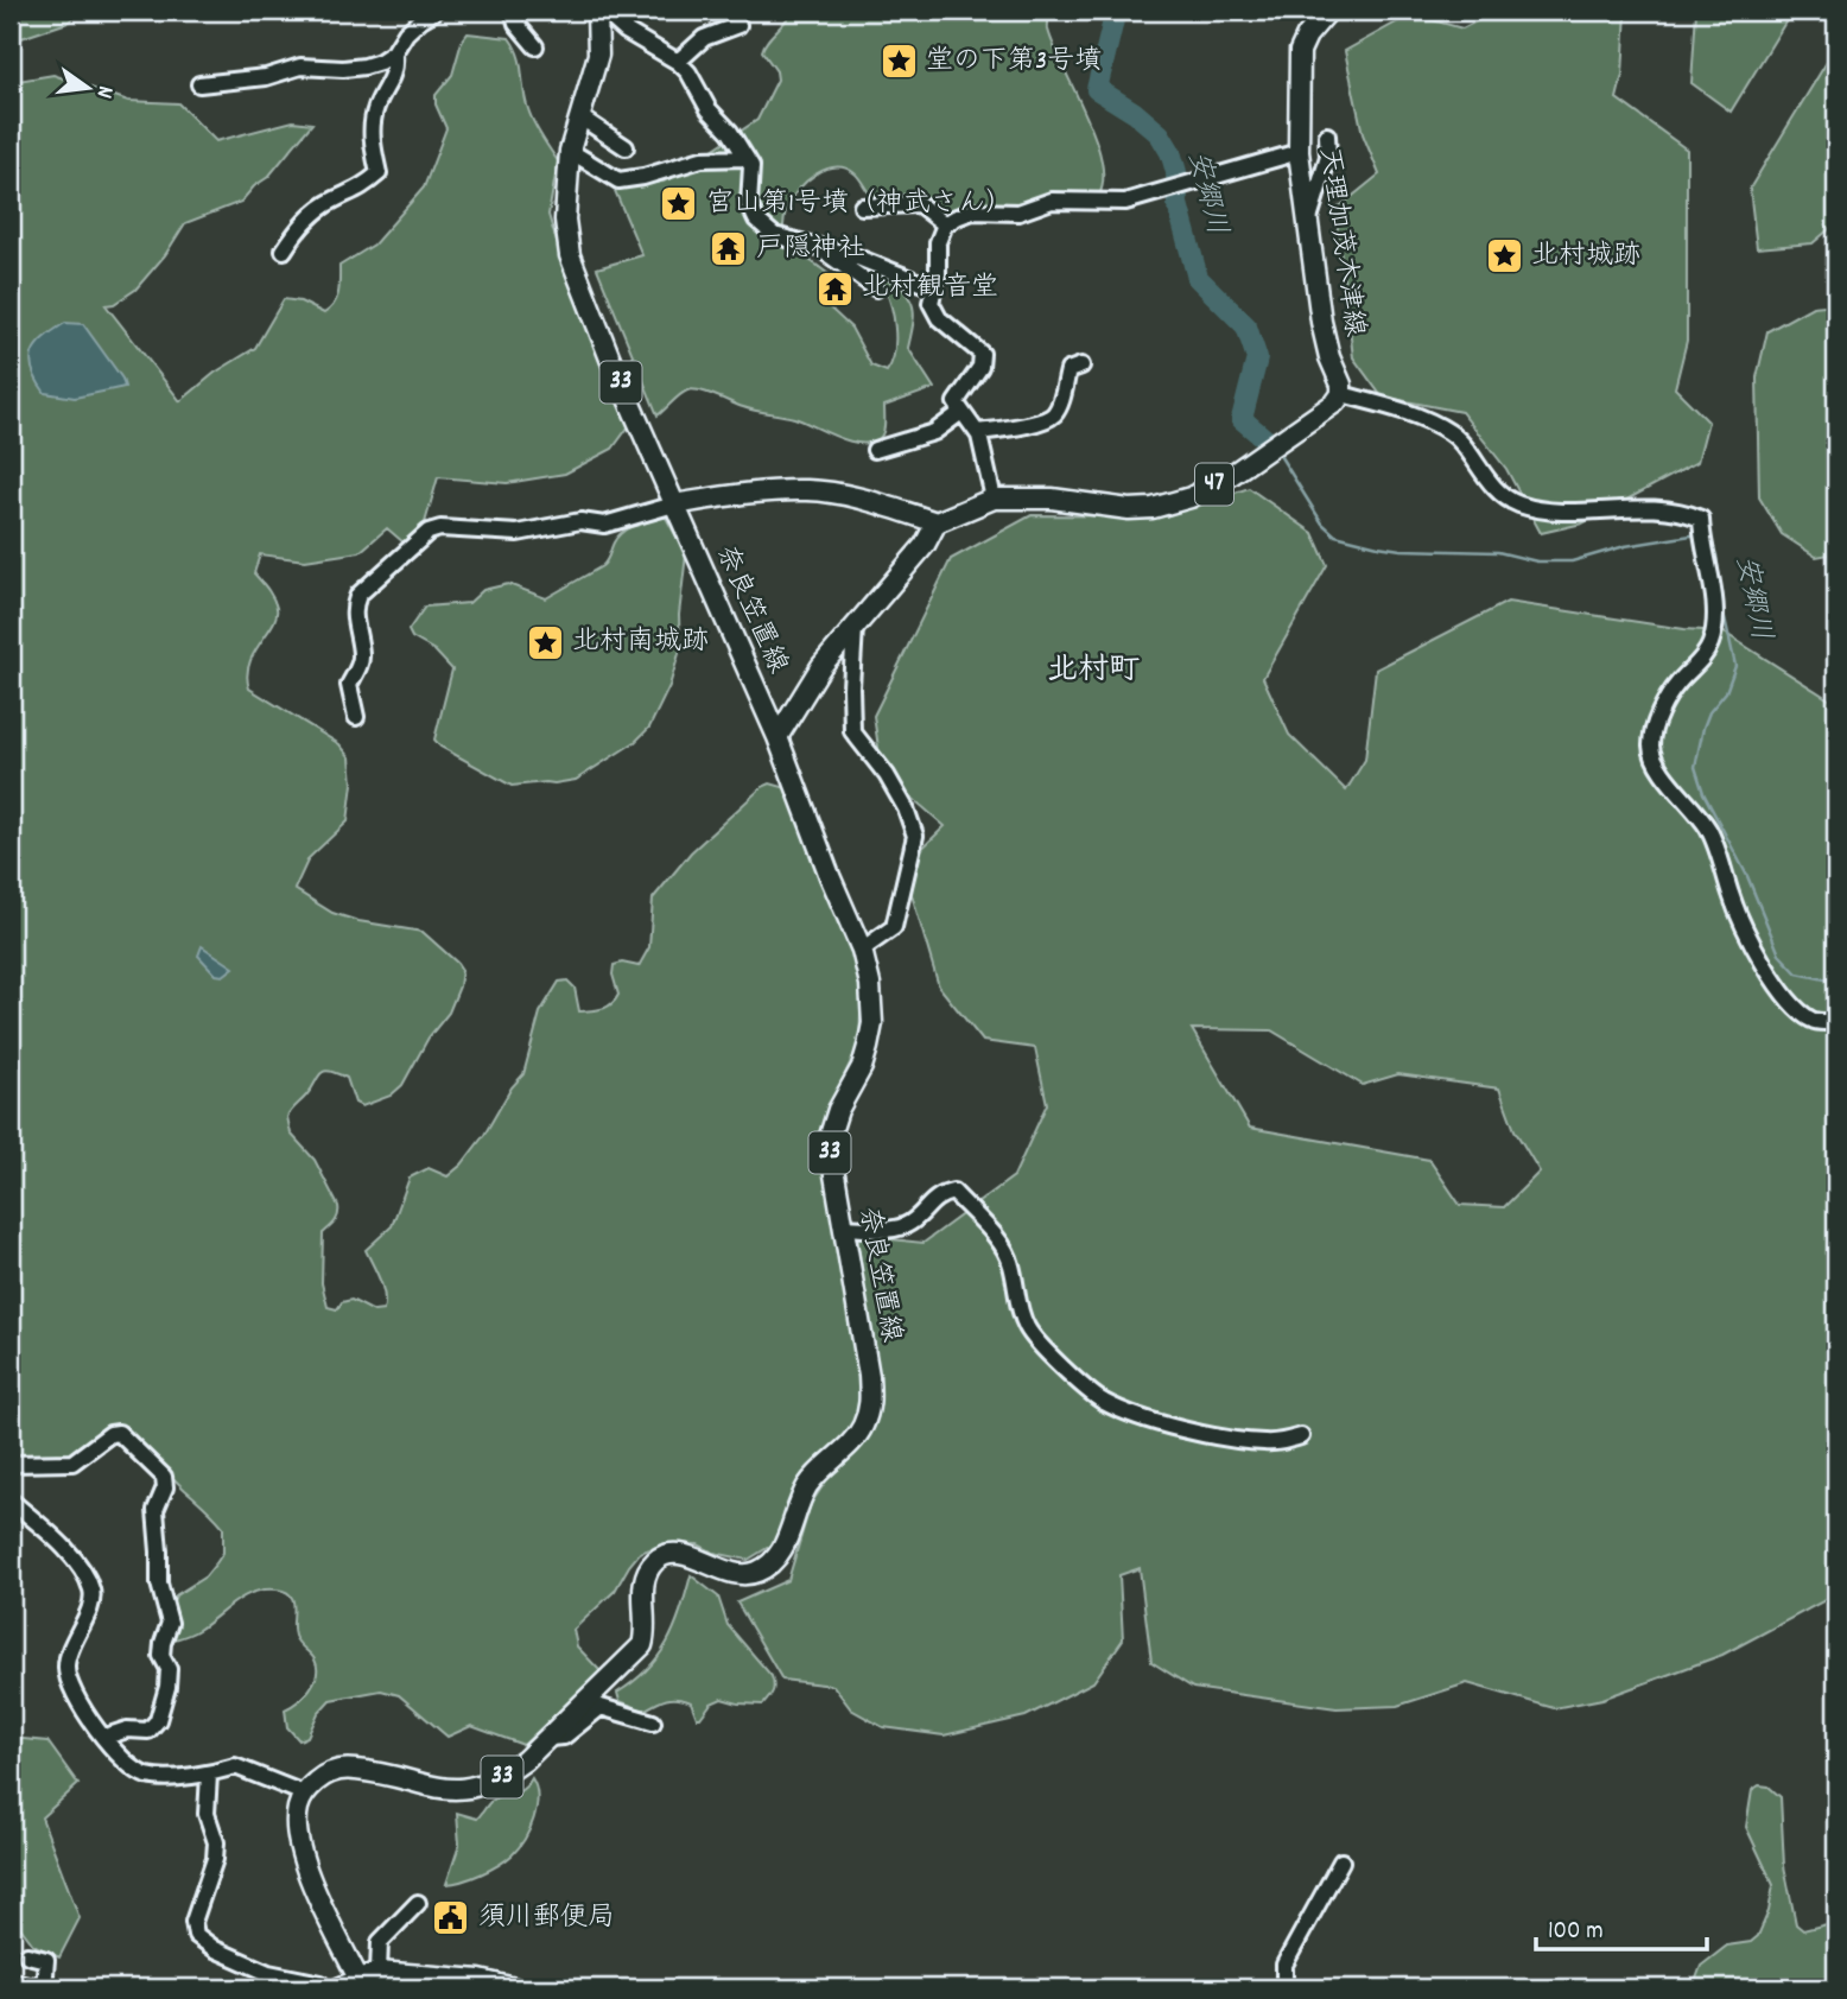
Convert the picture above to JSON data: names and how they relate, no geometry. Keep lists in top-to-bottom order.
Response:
{
  "streets": {
    "main road": [
      "天理加茂木津線",
      "33",
      "47",
      "奈良笠置線"
    ]
  },
  "crossings": [
    ["天理加茂木津線", "47"]
  ],
  "districts": ["北村町"],
  "water": ["安郷川"],
  "places": {
    "place": [
      "堂の下第3号墳",
      "宮山第1号墳（神武さん）",
      "北村城跡",
      "北村南城跡"
    ],
    "temple": ["戸隠神社", "北村観音堂"],
    "public building": ["須川郵便局"]
  },
  "scale_bar": "100 m",
  "north": "right"
}
